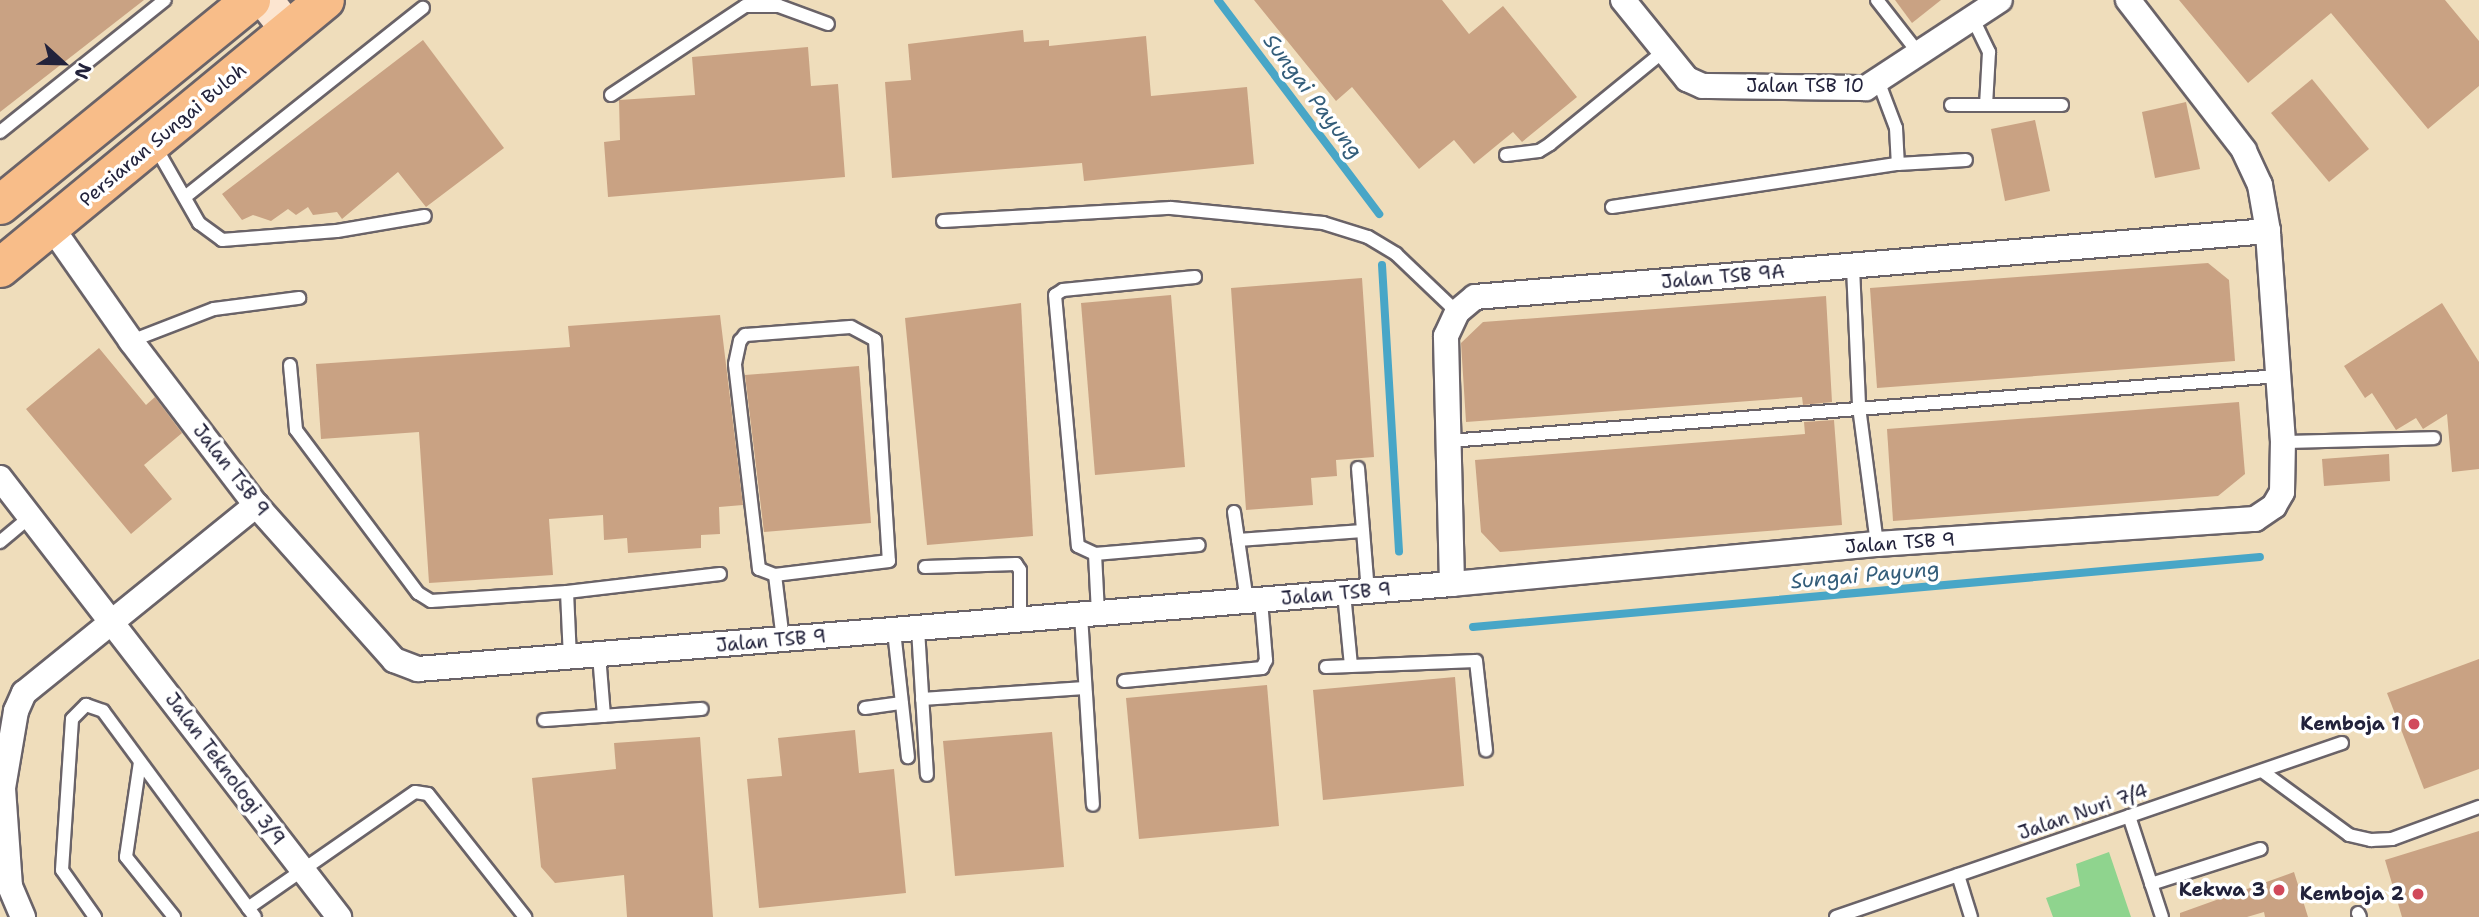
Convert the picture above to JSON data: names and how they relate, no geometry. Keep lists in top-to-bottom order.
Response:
{
  "streets": {
    "main road": ["Persiaran Sungai Buloh"],
    "street": [
      "Jalan TSB 10",
      "Jalan TSB 9A",
      "Jalan TSB 9",
      "Jalan Teknologi 3/9"
    ],
    "lane": ["Jalan Nuri 7/4"]
  },
  "crossings": [
    ["Persiaran Sungai Buloh", "Jalan TSB 9"],
    ["Jalan TSB 9A", "Jalan TSB 9"]
  ],
  "water": ["Sungai Payung"],
  "places": ["Kemboja 1", "Kekwa 3", "Kemboja 2"],
  "north": "right"
}
